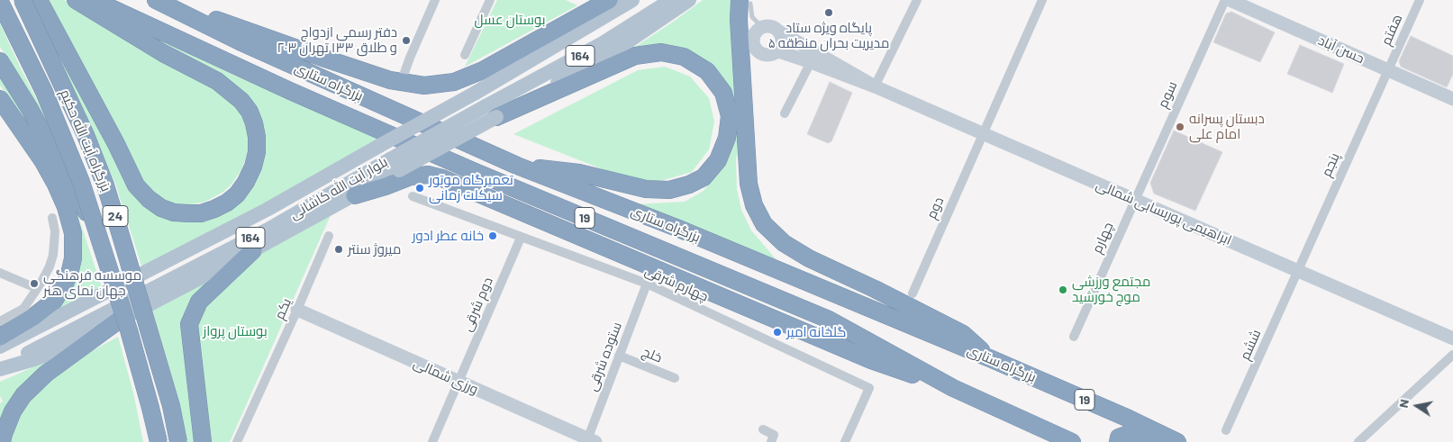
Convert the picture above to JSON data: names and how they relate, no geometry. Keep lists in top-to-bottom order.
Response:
{
  "streets": {
    "highway": [
      "بزرگراه ستاری",
      "بزرگراه آیت الله حکیم",
      "24",
      "19"
    ],
    "main road": ["164", "بلوار آیت الله کاشانی"],
    "street": [
      "هفتم",
      "حسن آباد",
      "سوم",
      "پنجم",
      "دوم",
      "ابراهیمی پوربسابی شمالی",
      "چهارم",
      "چهارم شرقی",
      "دوم شرقی",
      "یکم",
      "ششم",
      "خلج",
      "ستوده شرقی",
      "ورزی شمالی"
    ]
  },
  "crossings": [
    ["هفتم", "حسن آباد"],
    ["هفتم", "پنجم"],
    ["حسن آباد", "پنجم"],
    ["سوم", "ابراهیمی پوربسابی شمالی"],
    ["سوم", "چهارم"],
    ["پنجم", "ابراهیمی پوربسابی شمالی"],
    ["پنجم", "ششم"],
    ["دوم", "ابراهیمی پوربسابی شمالی"],
    ["ابراهیمی پوربسابی شمالی", "چهارم"],
    ["ابراهیمی پوربسابی شمالی", "ششم"],
    ["چهارم شرقی", "دوم شرقی"],
    ["چهارم شرقی", "ستوده شرقی"],
    ["دوم شرقی", "ورزی شمالی"],
    ["یکم", "ورزی شمالی"],
    ["خلج", "ستوده شرقی"],
    ["ستوده شرقی", "ورزی شمالی"]
  ],
  "parks": ["بوستان عسل", "بوستان پرواز"],
  "places": [
    "پایگاه ویژه ستاد مدیریت بحران منطقه ۵",
    "دفتر رسمی ازدواج ۲۰۳ و طلاق ۱۳۳ تهران",
    "دبستان پسرانه امام علی",
    "تعمیرگاه موتور سیکلت زمانی",
    "خانه عطر ادور",
    "میروژ سنتر",
    "موسسه فرهنگی جهان نمای هنر",
    "مجتمع ورزشی موج خورشید",
    "گلخانه امیر"
  ],
  "north": "left"
}
